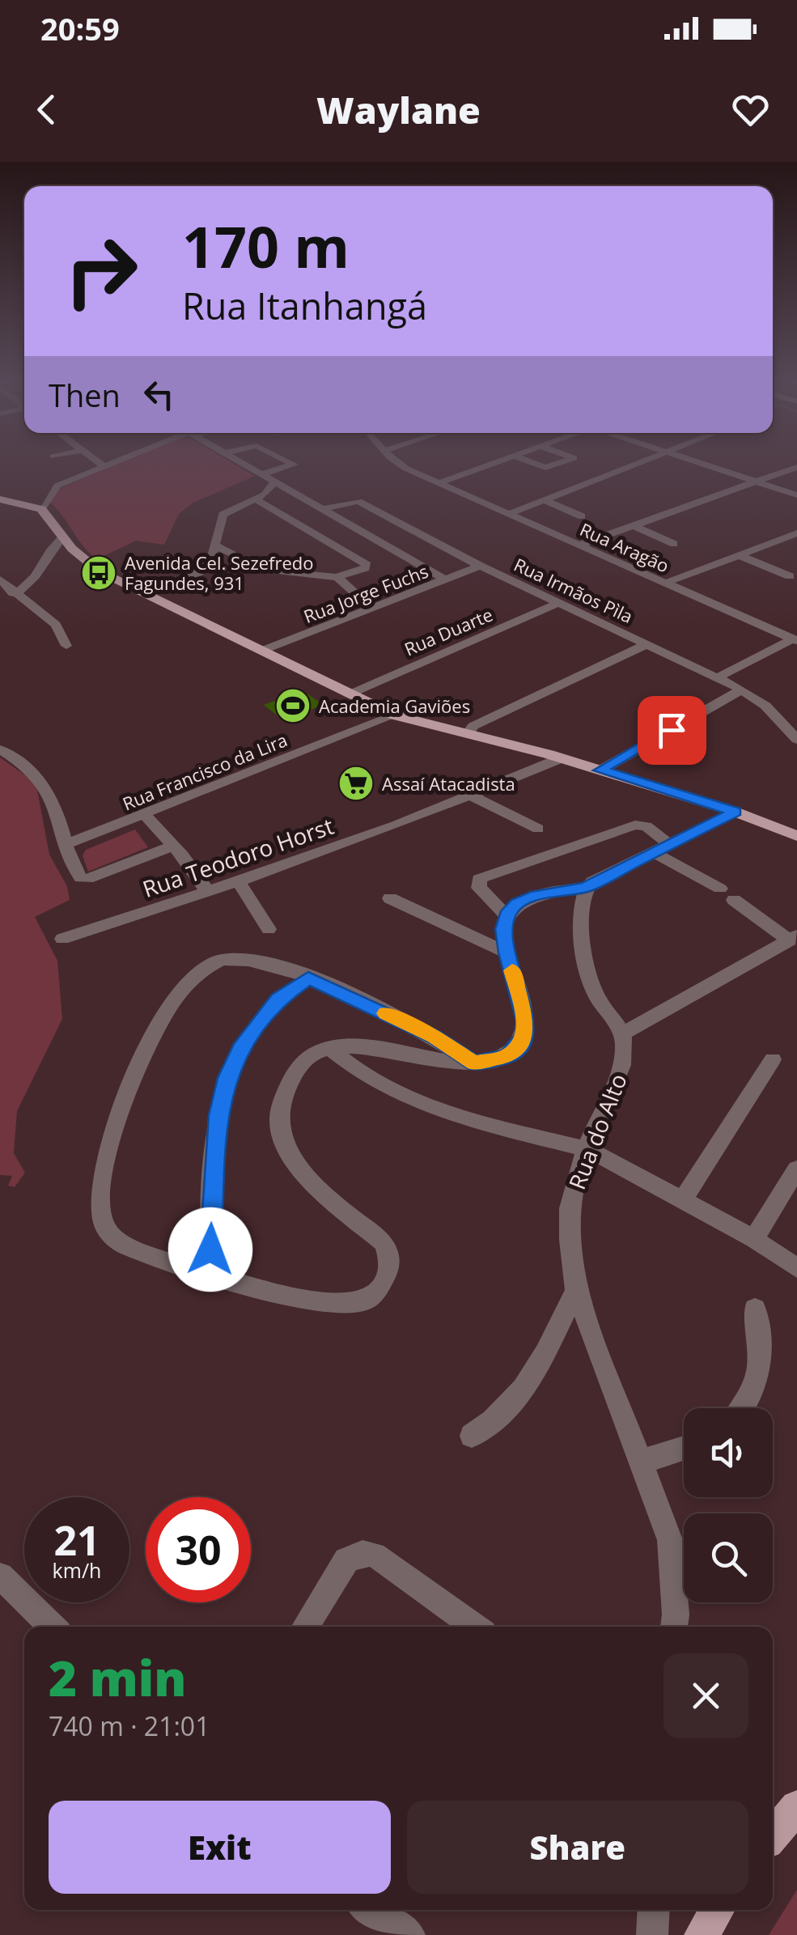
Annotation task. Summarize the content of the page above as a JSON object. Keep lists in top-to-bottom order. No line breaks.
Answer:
{"streets":{"street":["Rua Aragão","Rua Irmãos Pìla","Rua Jorge Fuchs","Rua Duarte","Rua Francisco da Lira","Rua Teodoro Horst","Rua do Alto"]},"crossings":[["Rua Irmãos Pìla","Rua Jorge Fuchs"],["Rua Irmãos Pìla","Rua Duarte"]],"places":{"bus stop":["Avenida Cel. Sezefredo Fagundes, 931"],"sports":["Academia Gaviões"],"supermarket":["Assaí Atacadista"]},"page":{"status":"20:59","header":"Waylane","turn":["170 m","Rua Itanhangá"],"then":"Then","speed":"21 km/h","limit":"30","heading":["2 min","740 m · 21:01"],"buttons":["Exit","Share"]}}
